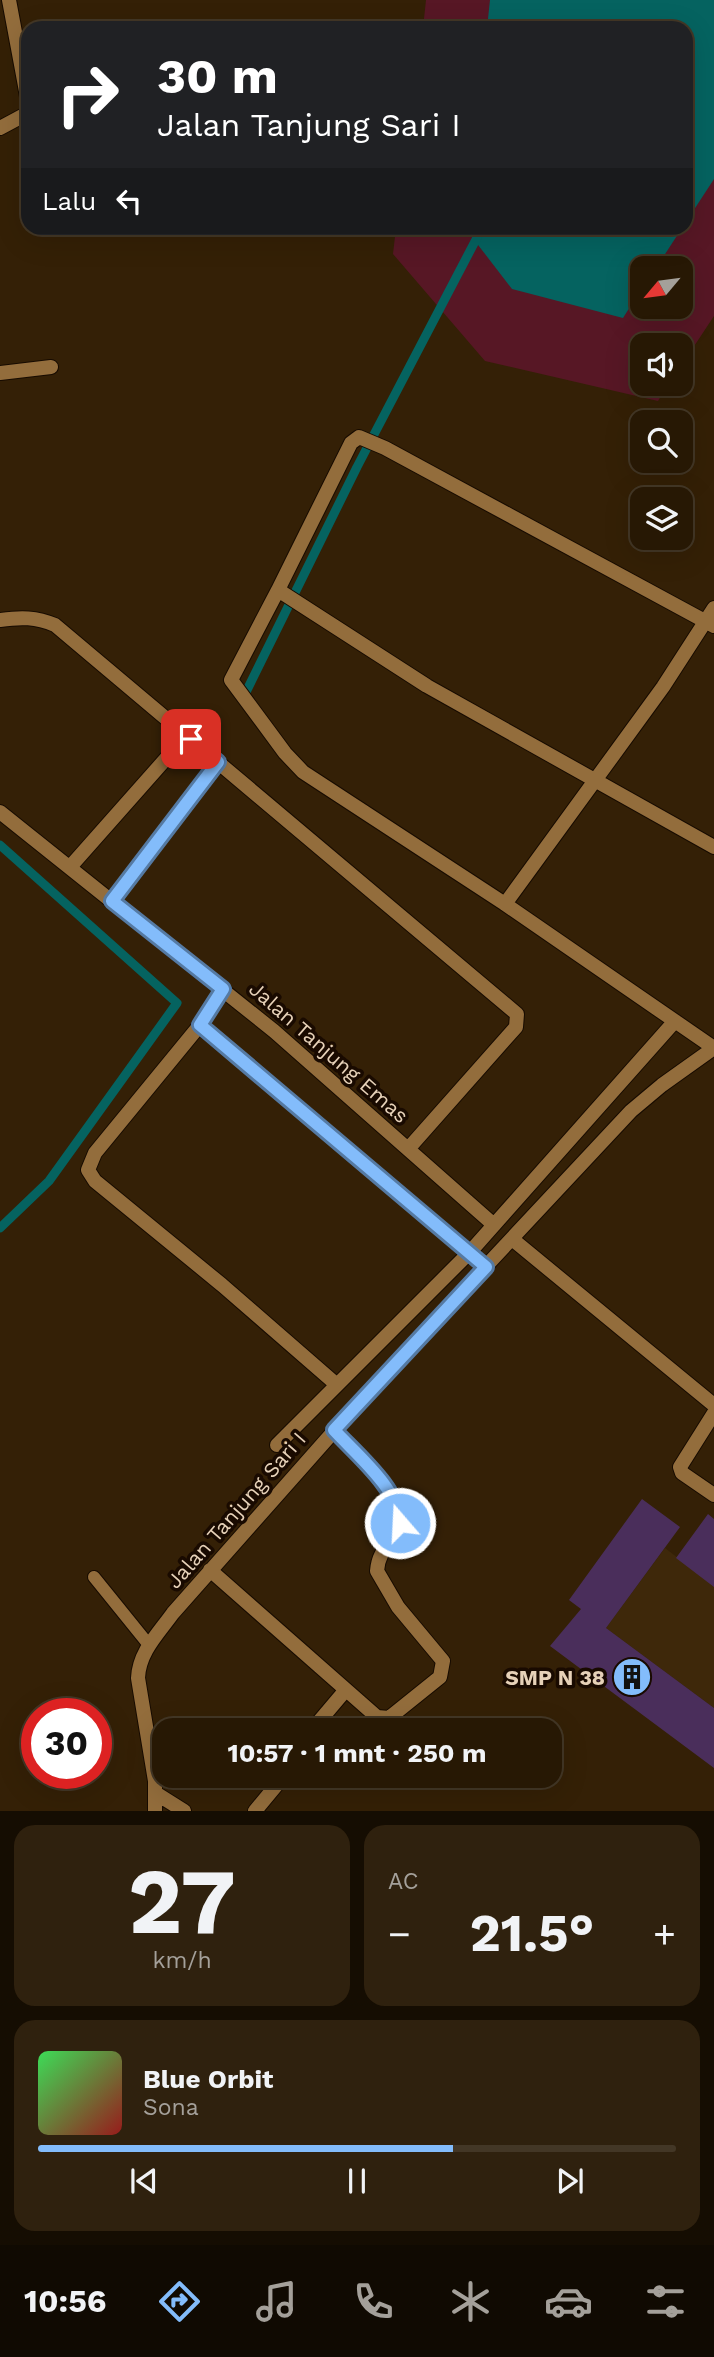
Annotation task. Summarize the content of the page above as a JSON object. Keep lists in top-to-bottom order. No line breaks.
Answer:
{"streets":{"street":["Jalan Tanjung Emas","Jalan Tanjung Sari I"]},"places":{"building":["SMP N 38"]},"north":"bottom left","page":{"turn":["30 m","Jalan Tanjung Sari I"],"then":"Lalu","limit":"30","trip":"10:57 · 1 mnt · 250 m","tile":[["27","km/h"],"AC"],"heat":["−","21.5°","+"],"song":["Blue Orbit","Sona"],"tabs":"10:56"}}
